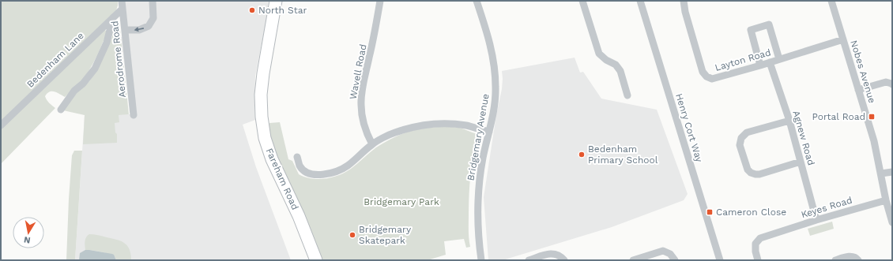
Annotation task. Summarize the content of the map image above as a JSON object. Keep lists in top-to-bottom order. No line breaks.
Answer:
{"streets":{"main road":["Fareham Road"],"street":["Aerodrome Road","Bedenham Lane","Layton Road","Wavell Road","Nobes Avenue","Henry Cort Way","Bridgemary Avenue","Agnew Road","Keyes Road"]},"crossings":[["Aerodrome Road","Bedenham Lane"],["Layton Road","Nobes Avenue"],["Layton Road","Agnew Road"],["Nobes Avenue","Keyes Road"],["Agnew Road","Keyes Road"]],"parks":["Bridgemary Park"],"places":{"other":["North Star","Bedenham Primary School","Bridgemary Skatepark"],"transit":["Portal Road","Cameron Close"]},"north":"bottom"}
